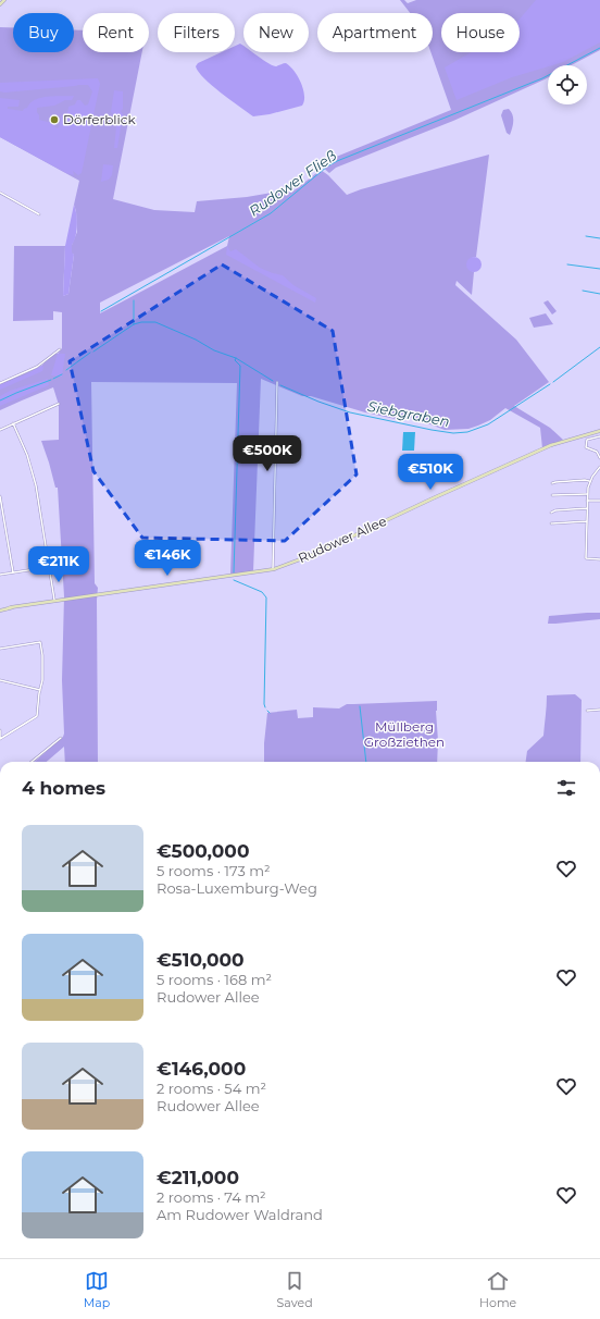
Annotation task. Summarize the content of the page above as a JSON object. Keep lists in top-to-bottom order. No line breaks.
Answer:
{"streets":{"street":["Rudower Allee"]},"water":["Rudower Fließ","Siebgraben"],"parks":["Müllberg Großziethen"],"places":["Dörferblick"],"page":{"chip":["Buy","Rent","Filters","New","Apartment","House"],"price":["€500K","€510K","€146K","€211K"],"heading":"4 homes","list":[{"name":"€500,000","note":"5 rooms · 173 m² · Rosa-Luxemburg-Weg"},{"name":"€510,000","note":"5 rooms · 168 m² · Rudower Allee"},{"name":"€146,000","note":"2 rooms · 54 m² · Rudower Allee"},{"name":"€211,000","note":"2 rooms · 74 m² · Am Rudower Waldrand"}],"tabs":["Map","Saved","Home"]}}
